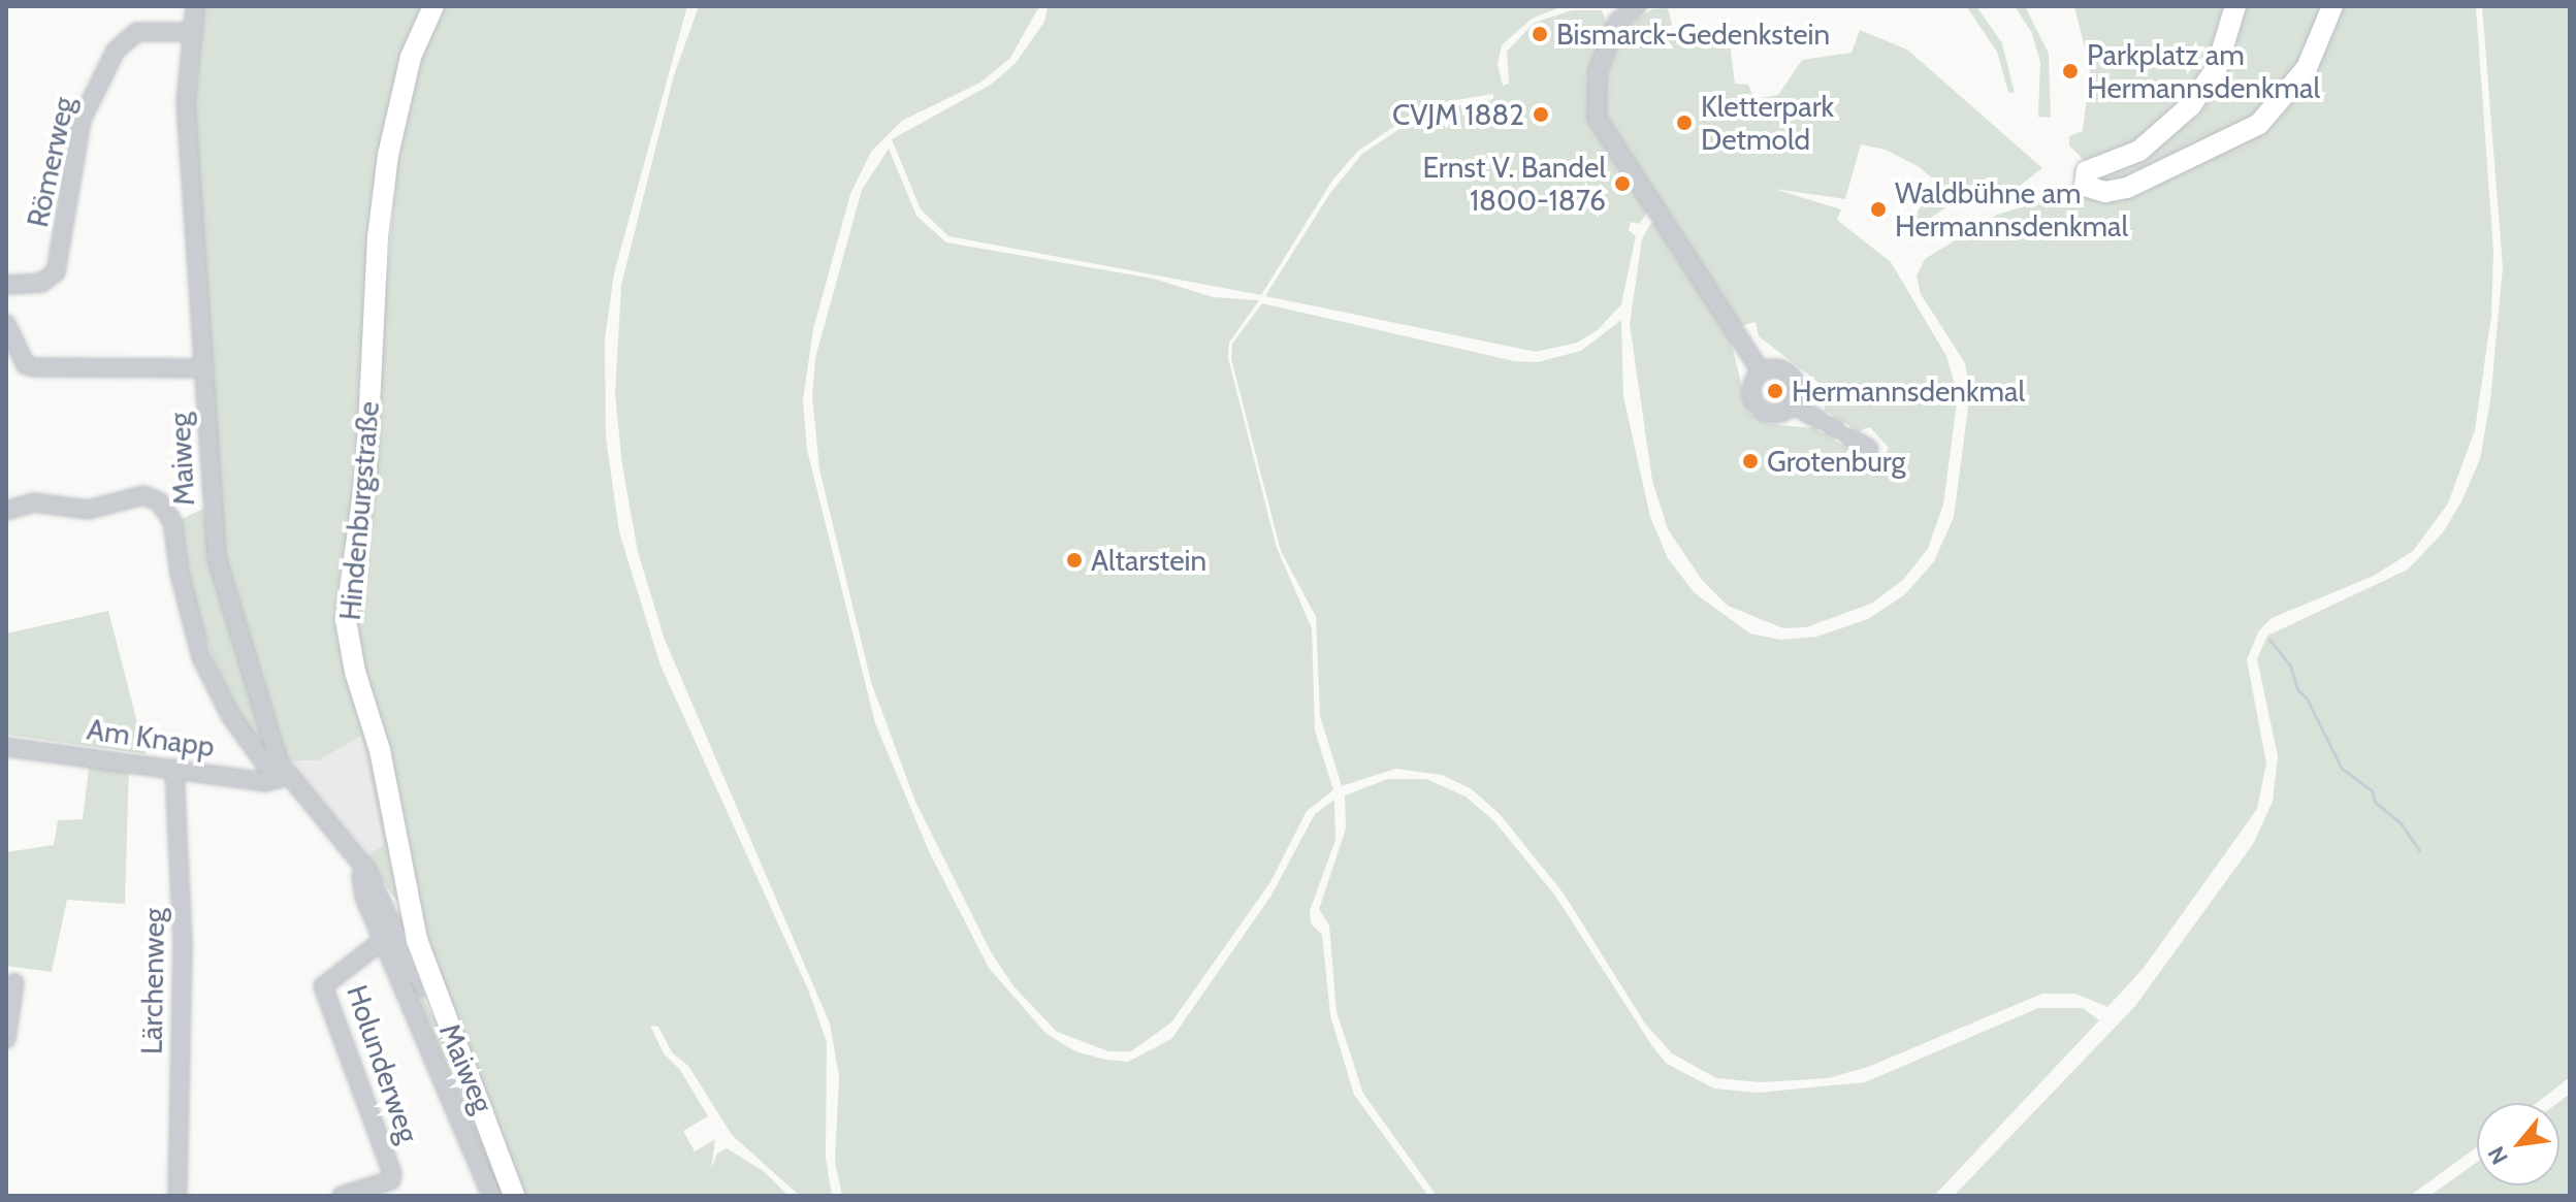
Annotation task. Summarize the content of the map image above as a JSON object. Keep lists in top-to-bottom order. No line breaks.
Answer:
{"streets":{"main road":["Hindenburgstraße"],"street":["Römerweg","Maiweg","Am Knapp","Lärchenweg","Holunderweg"]},"crossings":[["Römerweg","Maiweg"],["Maiweg","Hindenburgstraße"],["Maiweg","Am Knapp"],["Maiweg","Holunderweg"],["Am Knapp","Lärchenweg"]],"places":["Bismarck-Gedenkstein","Parkplatz am Hermannsdenkmal","CVJM 1882","Kletterpark Detmold","Ernst V. Bandel 1800-1876","Waldbühne am Hermannsdenkmal","Hermannsdenkmal","Grotenburg","Altarstein"],"north":"bottom left"}
